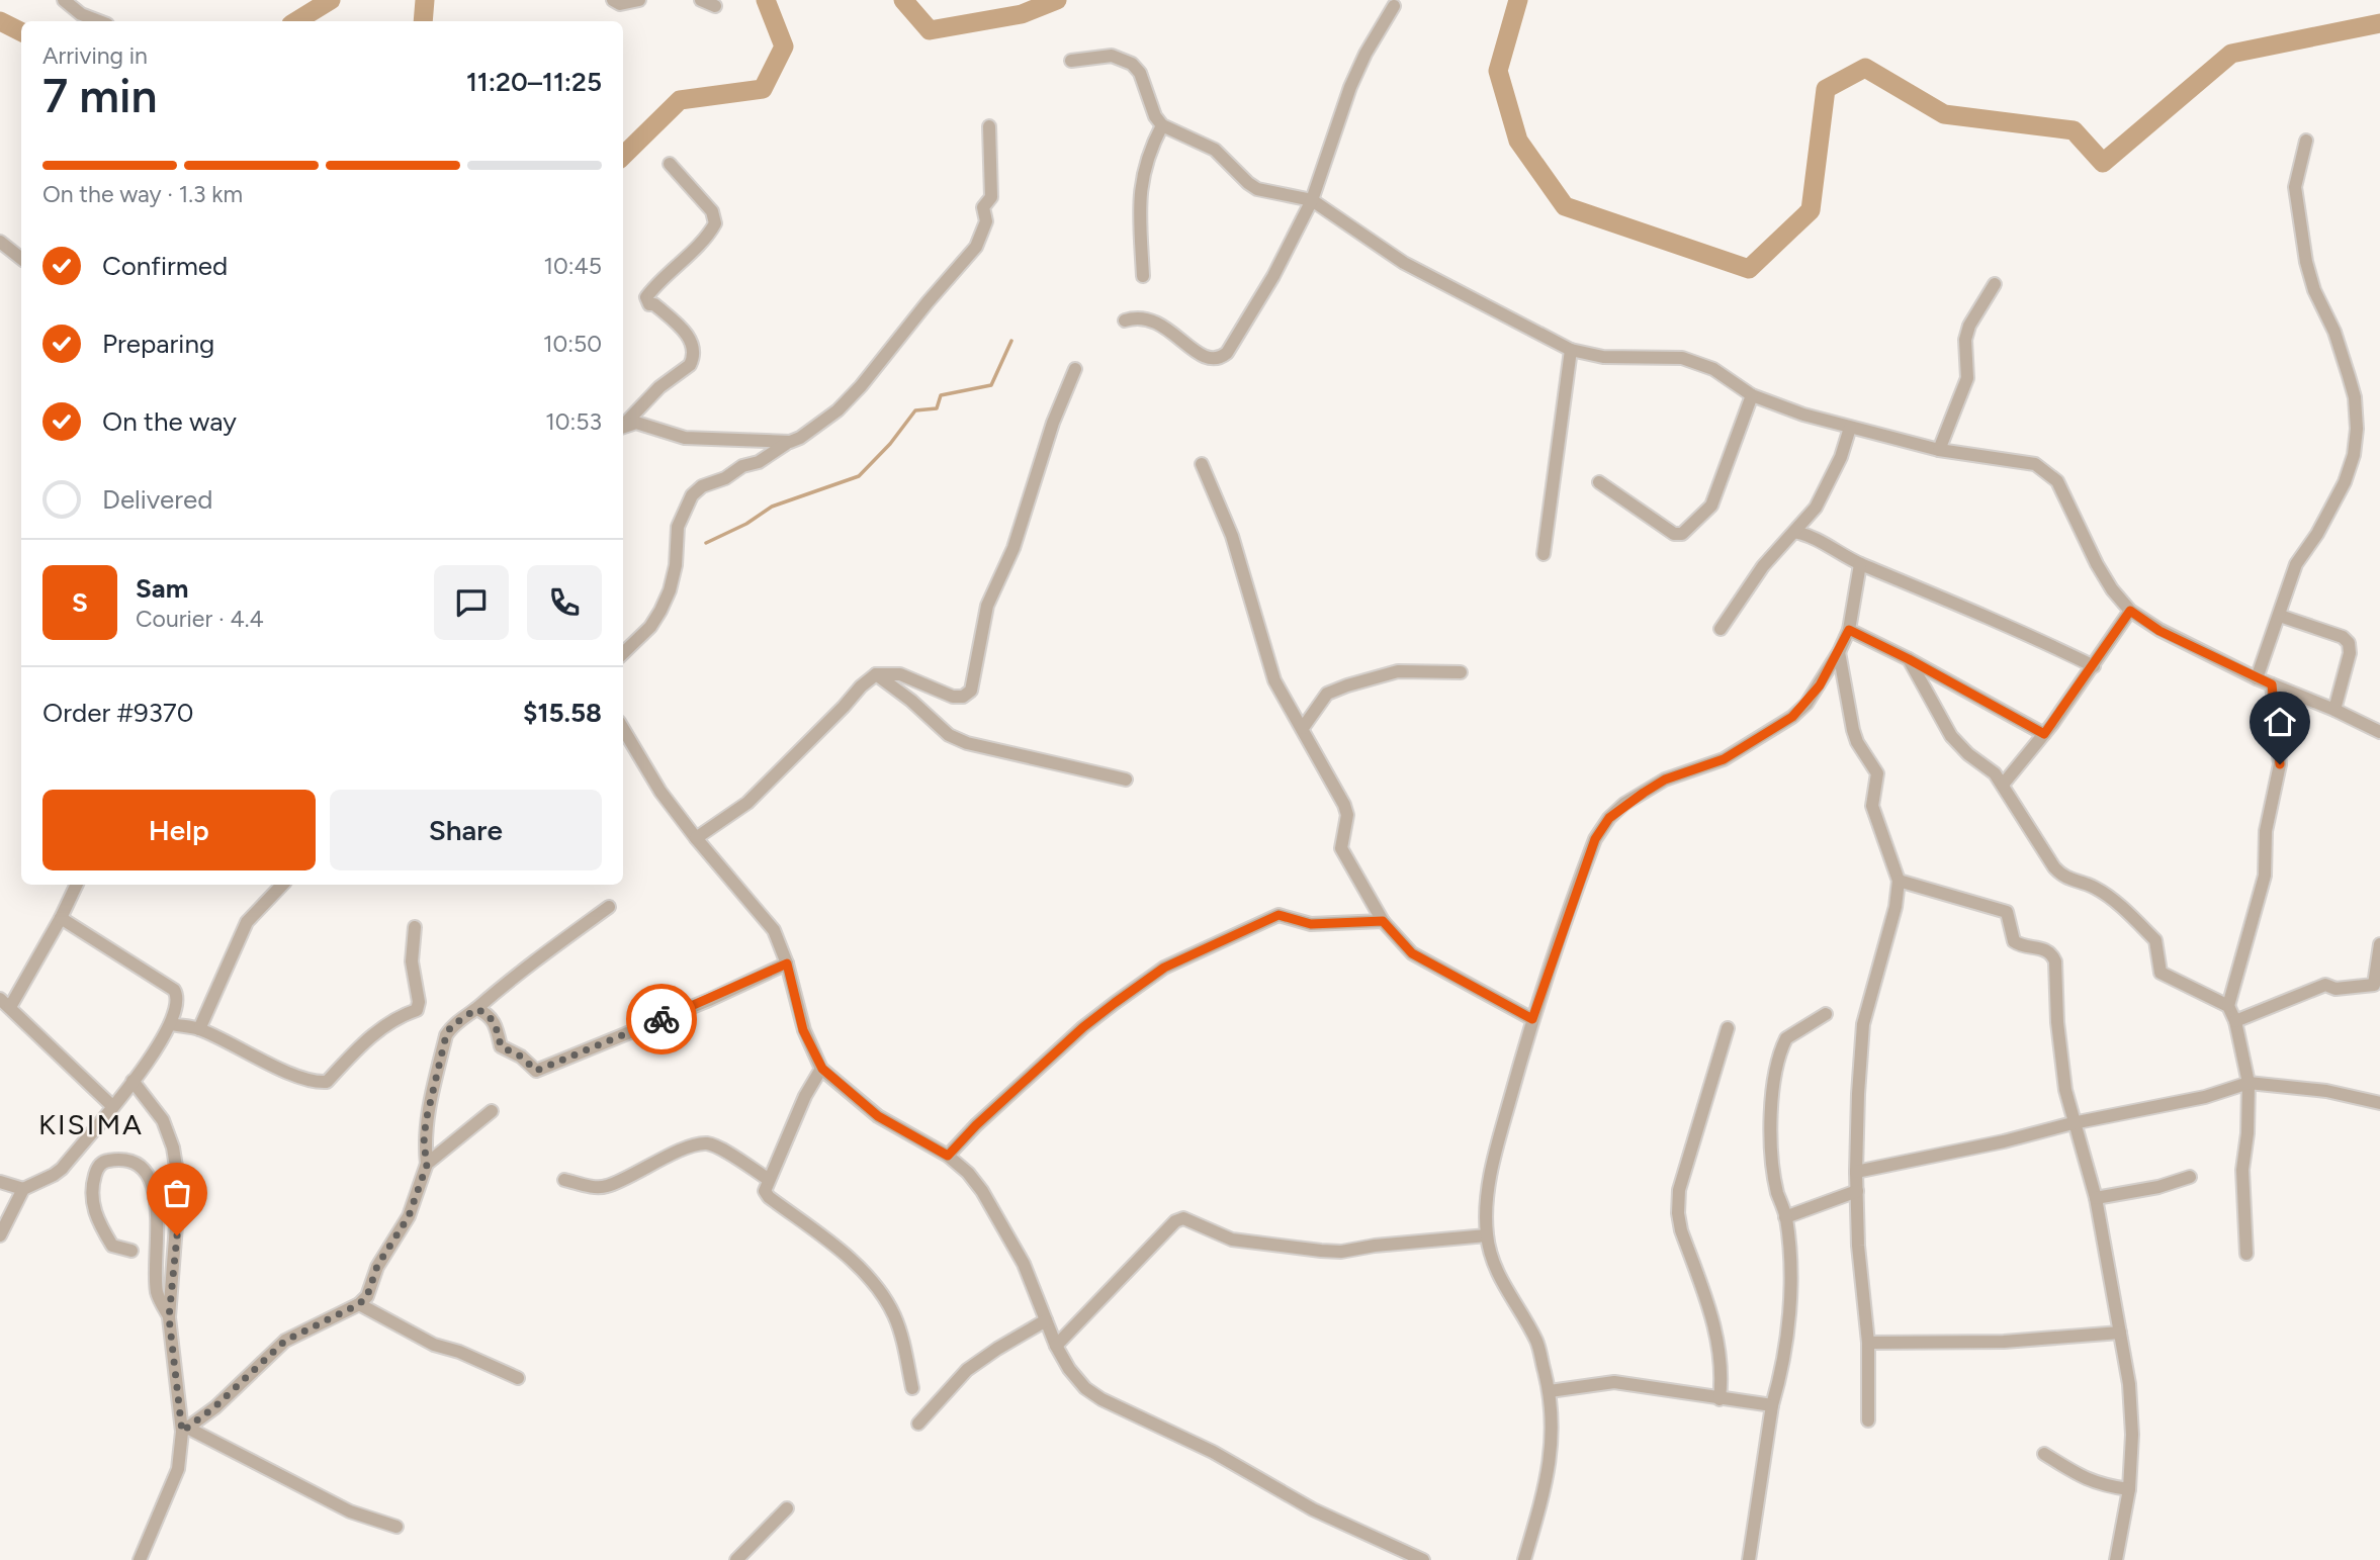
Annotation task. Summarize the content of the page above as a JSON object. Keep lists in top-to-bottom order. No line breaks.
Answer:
{"districts":["KISIMA"],"page":{"heading":["7 min","Arriving in","11:20–11:25"],"panel":["Sam","Courier · 4.4","Order #9370","$15.58"],"bar":"On the way · 1.3 km","list":[["Confirmed","10:45"],["Preparing","10:50"],["On the way","10:53"],"Delivered"],"round":"S","buttons":["Help","Share"]}}
